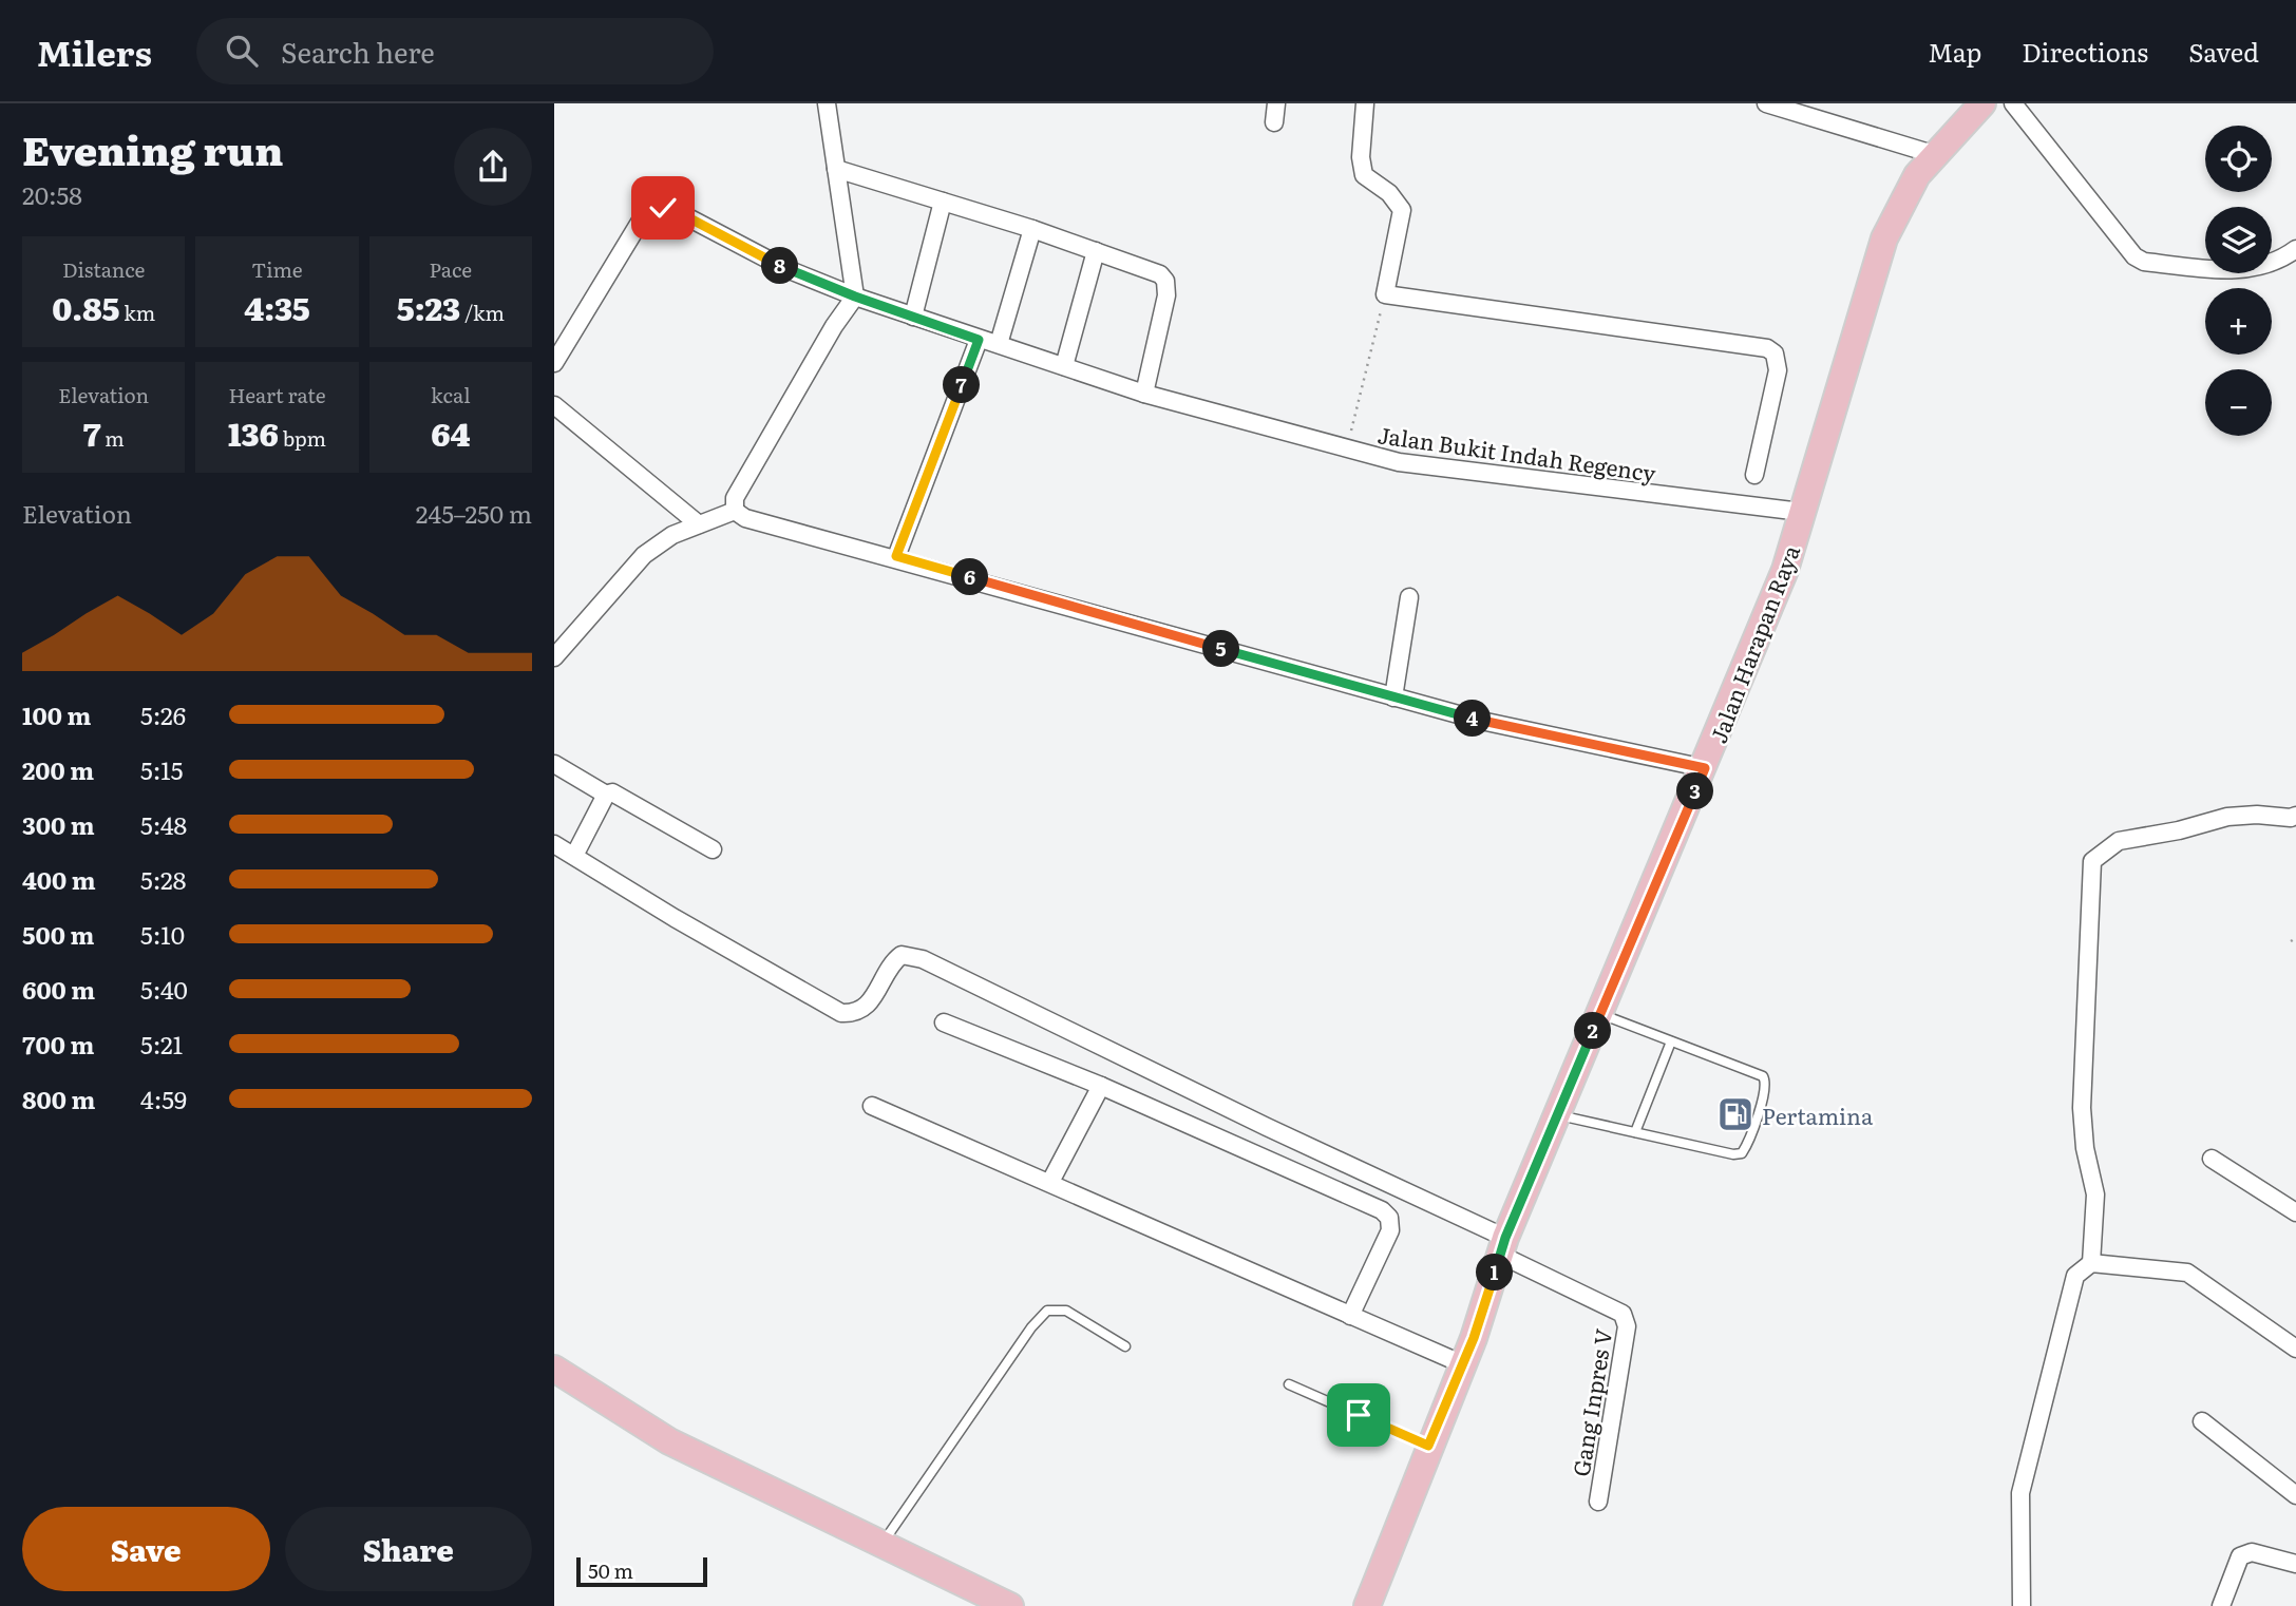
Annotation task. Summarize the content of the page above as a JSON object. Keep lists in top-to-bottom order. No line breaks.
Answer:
{"streets":{"main road":["Jalan Harapan Raya"],"street":["Jalan Bukit Indah Regency","Gang Inpres V"]},"crossings":[["Jalan Bukit Indah Regency","Jalan Harapan Raya"],["Jalan Harapan Raya","Gang Inpres V"]],"places":{"fuel station":["Pertamina"]},"scale_bar":"50 m","page":{"header":"Milers","search":"Search here","nav":["Map","Directions","Saved"],"heading":["Evening run","20:58"],"map_buttons":["+","−"],"stats":[["Distance","0.85 km"],["Time","4:35"],["Pace","5:23 /km"],["Elevation","7 m"],["Heart rate","136 bpm"],["kcal","64"]],"pins":["8","7","6","5","4","3","2","1"],"chart":["Elevation","245–250 m"],"list":[{"name":"100 m","note":"5:26"},{"name":"200 m","note":"5:15"},{"name":"300 m","note":"5:48"},{"name":"400 m","note":"5:28"},{"name":"500 m","note":"5:10"},{"name":"600 m","note":"5:40"},{"name":"700 m","note":"5:21"},{"name":"800 m","note":"4:59"}],"buttons":["Save","Share"],"scale":"50 m"}}
